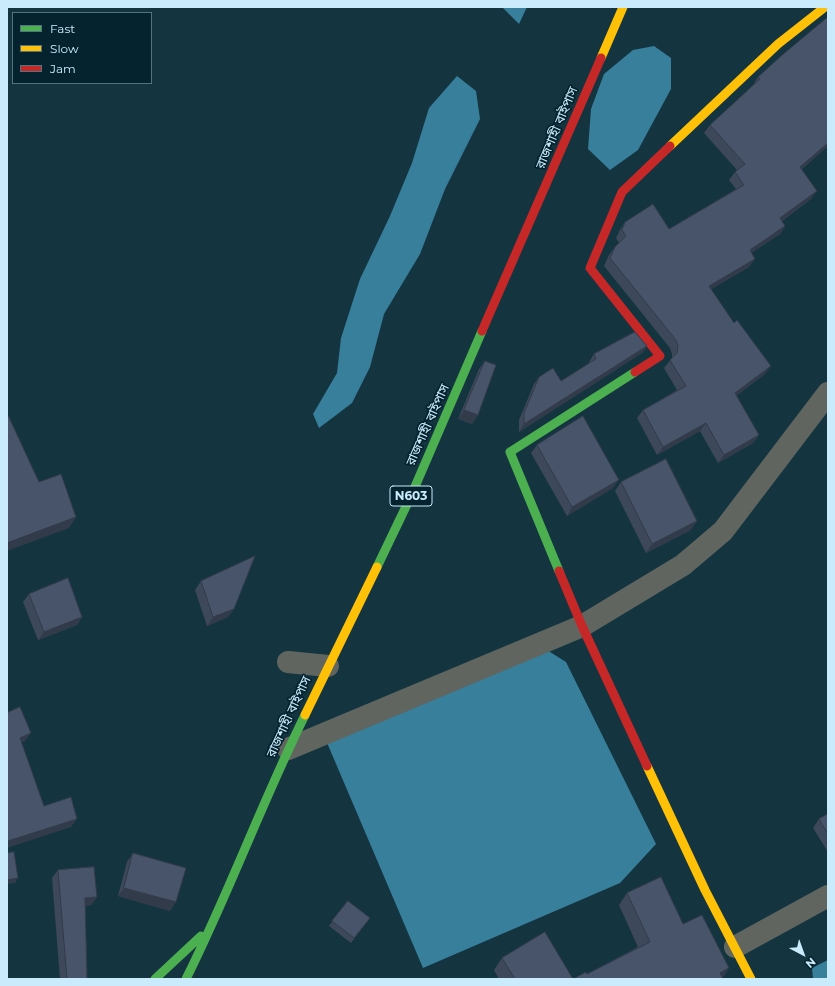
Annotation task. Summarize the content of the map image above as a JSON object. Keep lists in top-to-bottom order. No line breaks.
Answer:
{"streets":{"main road":["রাজশাহী বাইপাস","N603"]},"legend":["Fast","Slow","Jam"],"north":"bottom right"}
